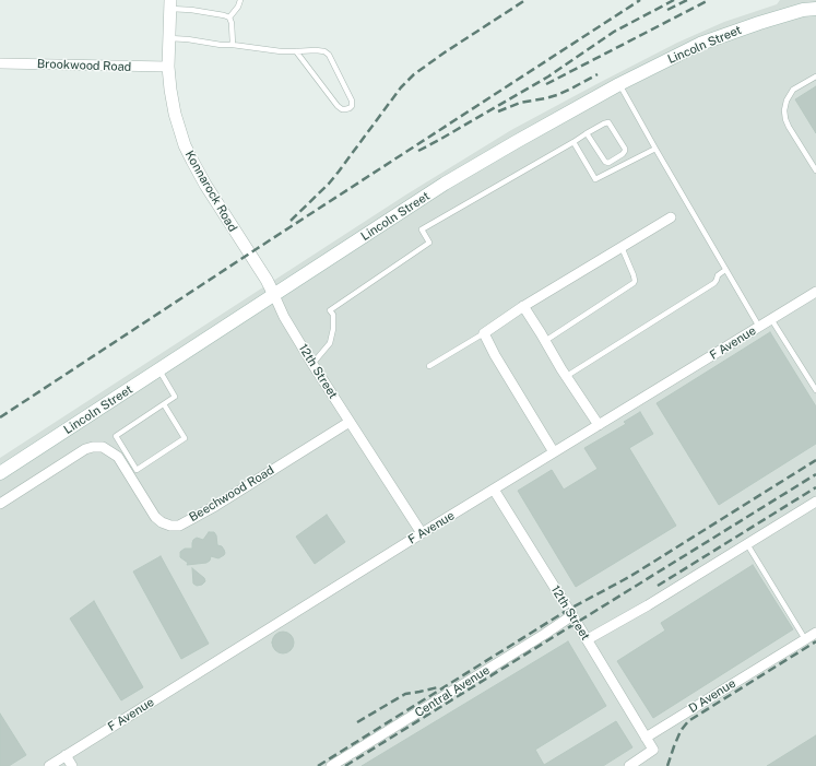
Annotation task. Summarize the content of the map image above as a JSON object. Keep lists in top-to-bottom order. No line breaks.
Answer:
{"streets":{"main road":["Lincoln Street"],"street":["Brookwood Road","Konnarock Road","F Avenue","12th Street","Beechwood Road","Central Avenue","D Avenue"]},"crossings":[["Lincoln Street","Konnarock Road"],["Lincoln Street","12th Street"],["Brookwood Road","Konnarock Road"],["Konnarock Road","12th Street"],["F Avenue","12th Street"],["12th Street","Beechwood Road"],["12th Street","Central Avenue"],["12th Street","D Avenue"]]}
